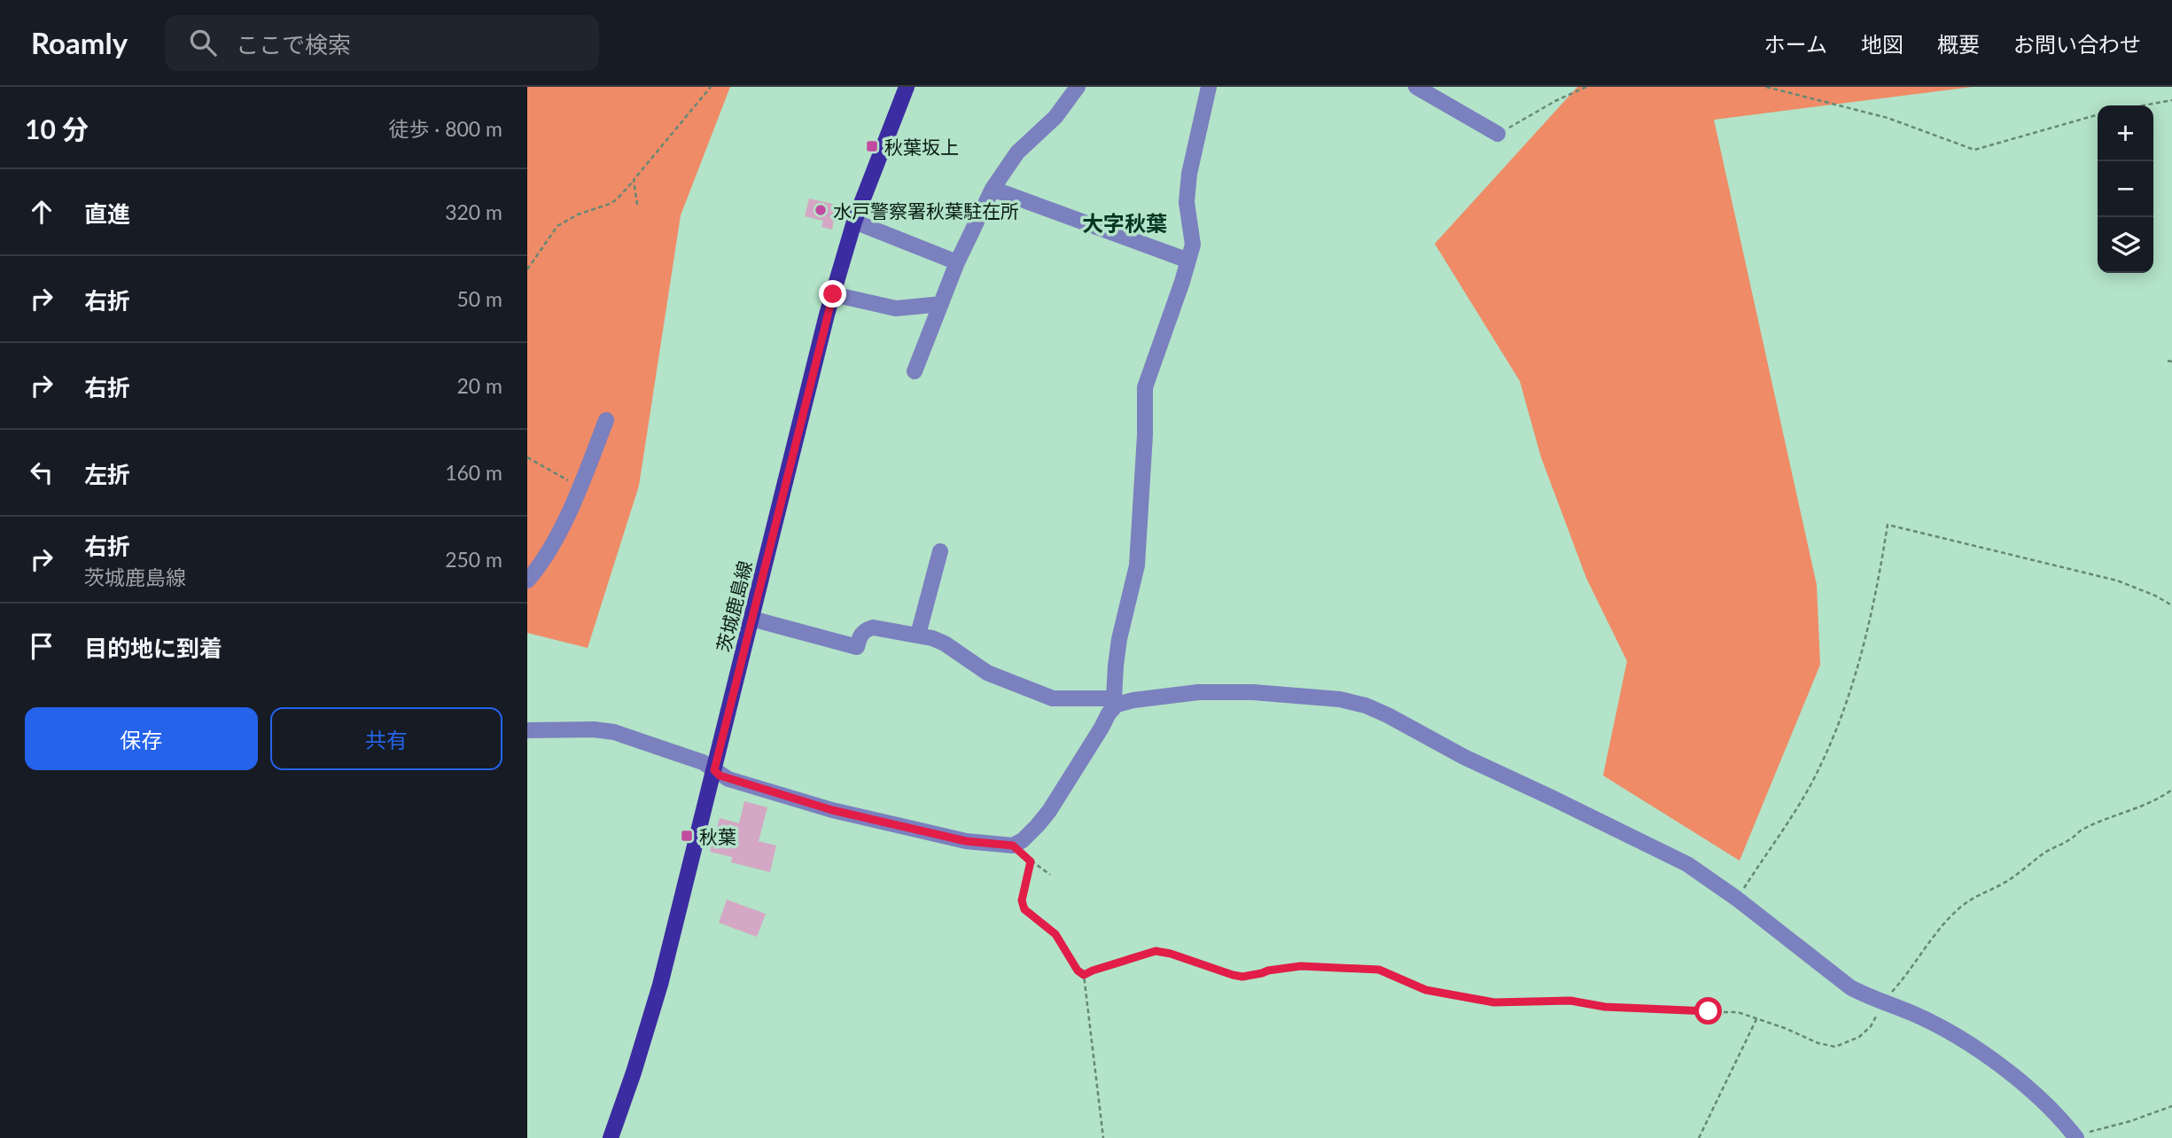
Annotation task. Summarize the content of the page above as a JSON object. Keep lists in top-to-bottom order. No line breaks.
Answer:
{"streets":{"main road":["茨城鹿島線"]},"districts":["大字秋葉"],"places":{"transit":["秋葉坂上","秋葉"],"other":["水戸警察署秋葉駐在所"]},"page":{"header":"Roamly","search":"ここで検索","nav":["ホーム","地図","概要","お問い合わせ"],"heading":["10 分","徒歩 · 800 m"],"map_buttons":["+","−"],"list":[["直進","320 m"],["右折","50 m"],["右折","20 m"],["左折","160 m"],["右折","茨城鹿島線","250 m"],"目的地に到着"],"buttons":["保存","共有"]}}
